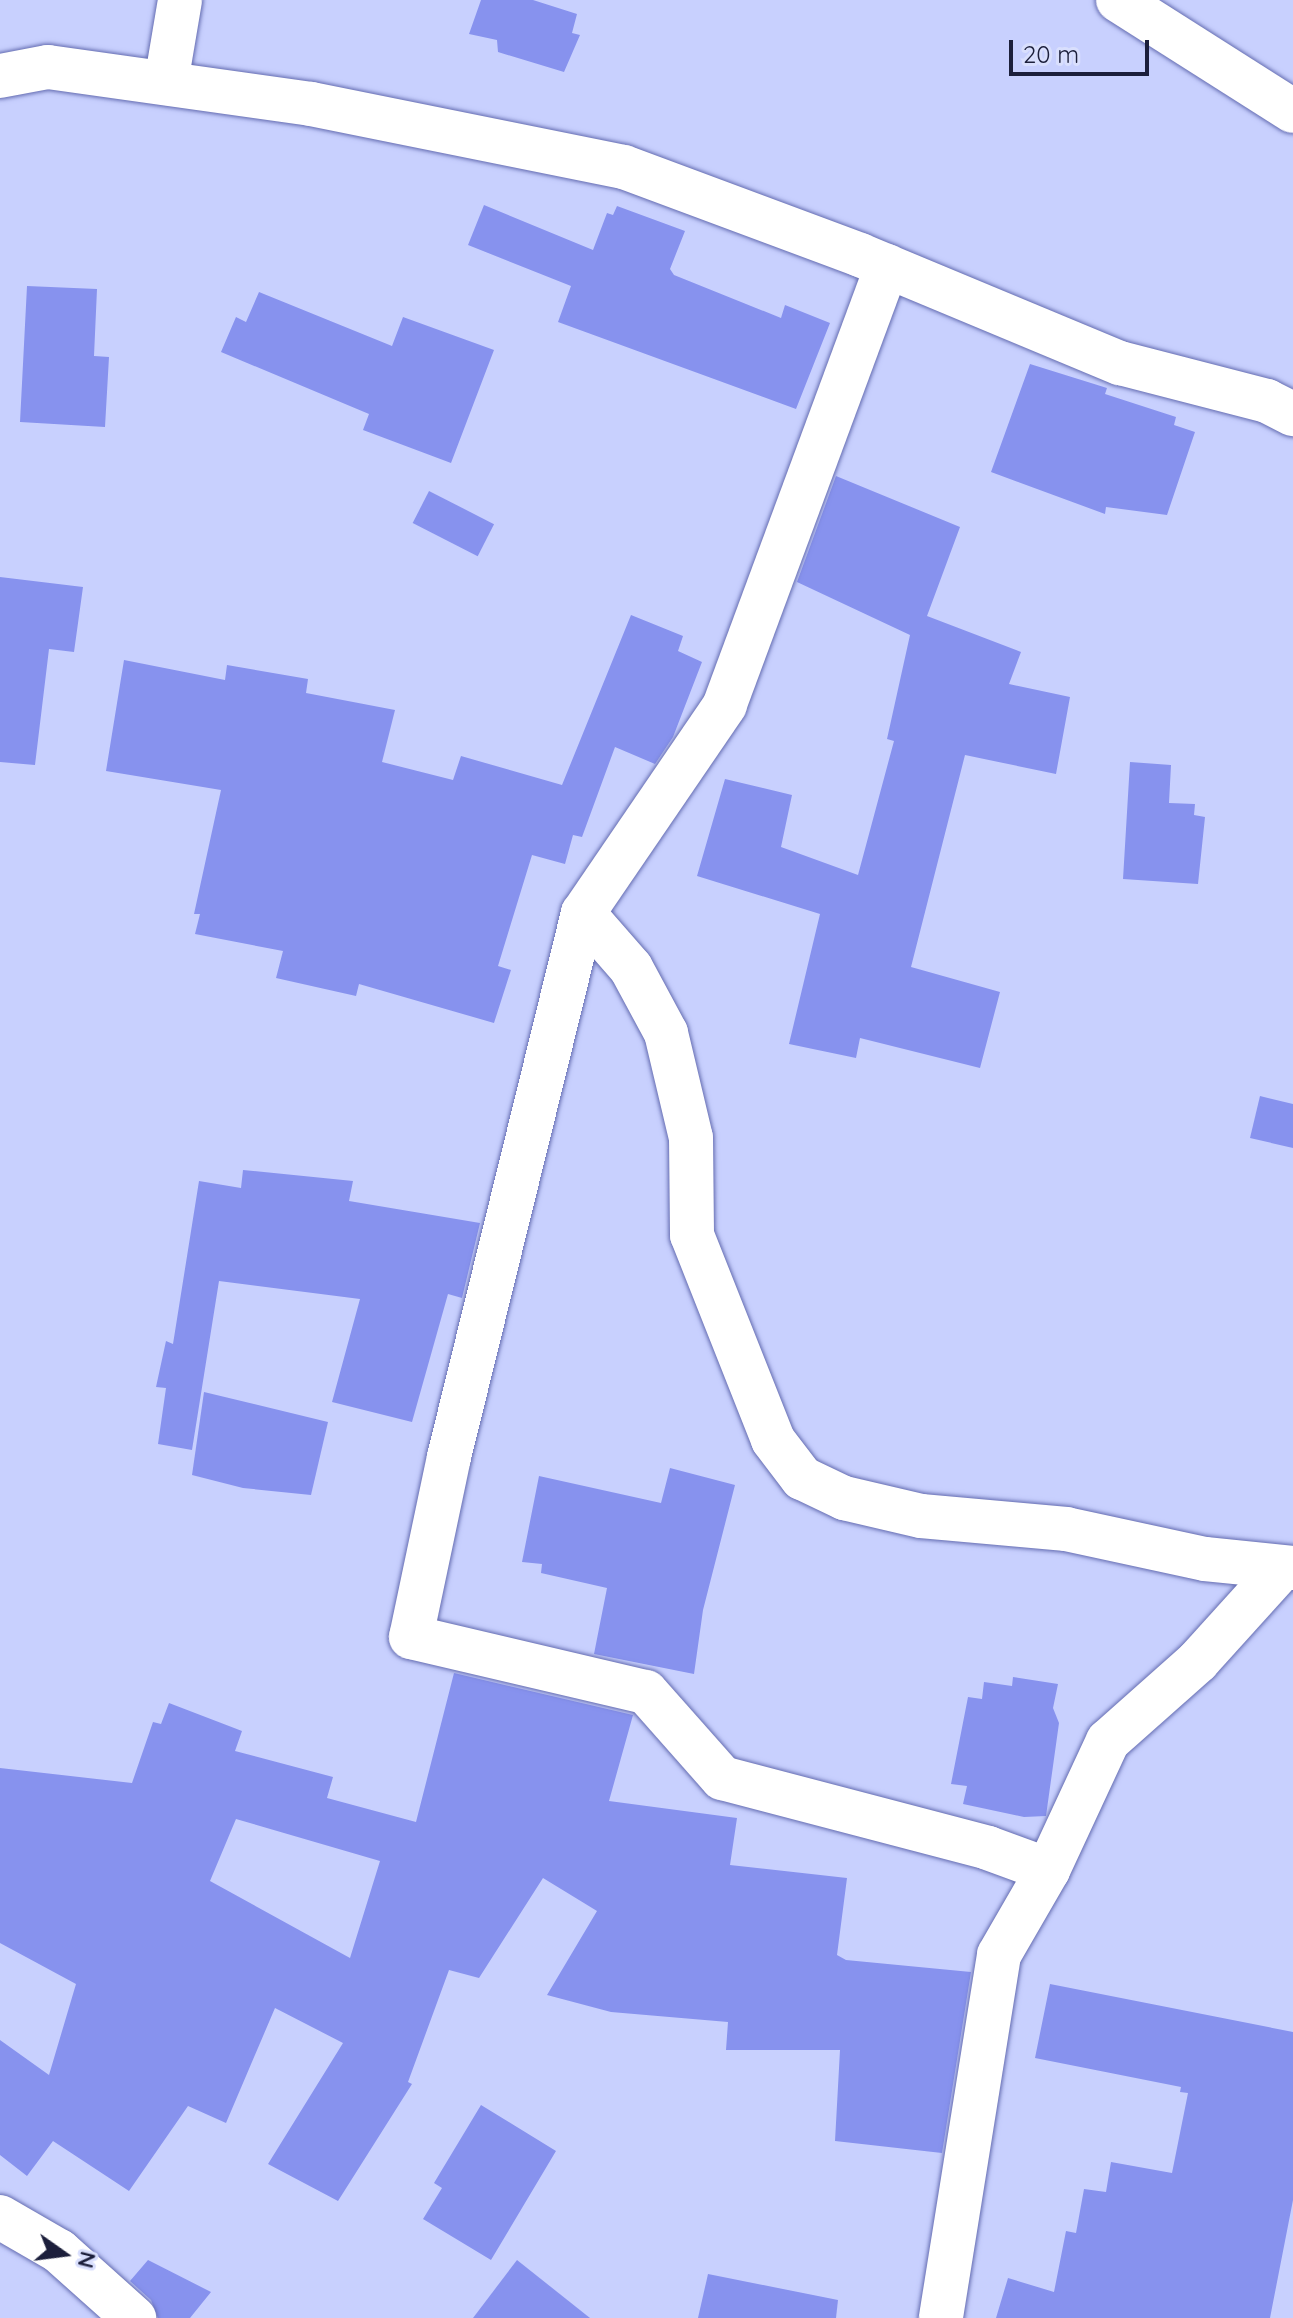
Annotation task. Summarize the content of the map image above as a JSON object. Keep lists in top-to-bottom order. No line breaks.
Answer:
{"scale_bar":"20 m","north":"right"}
